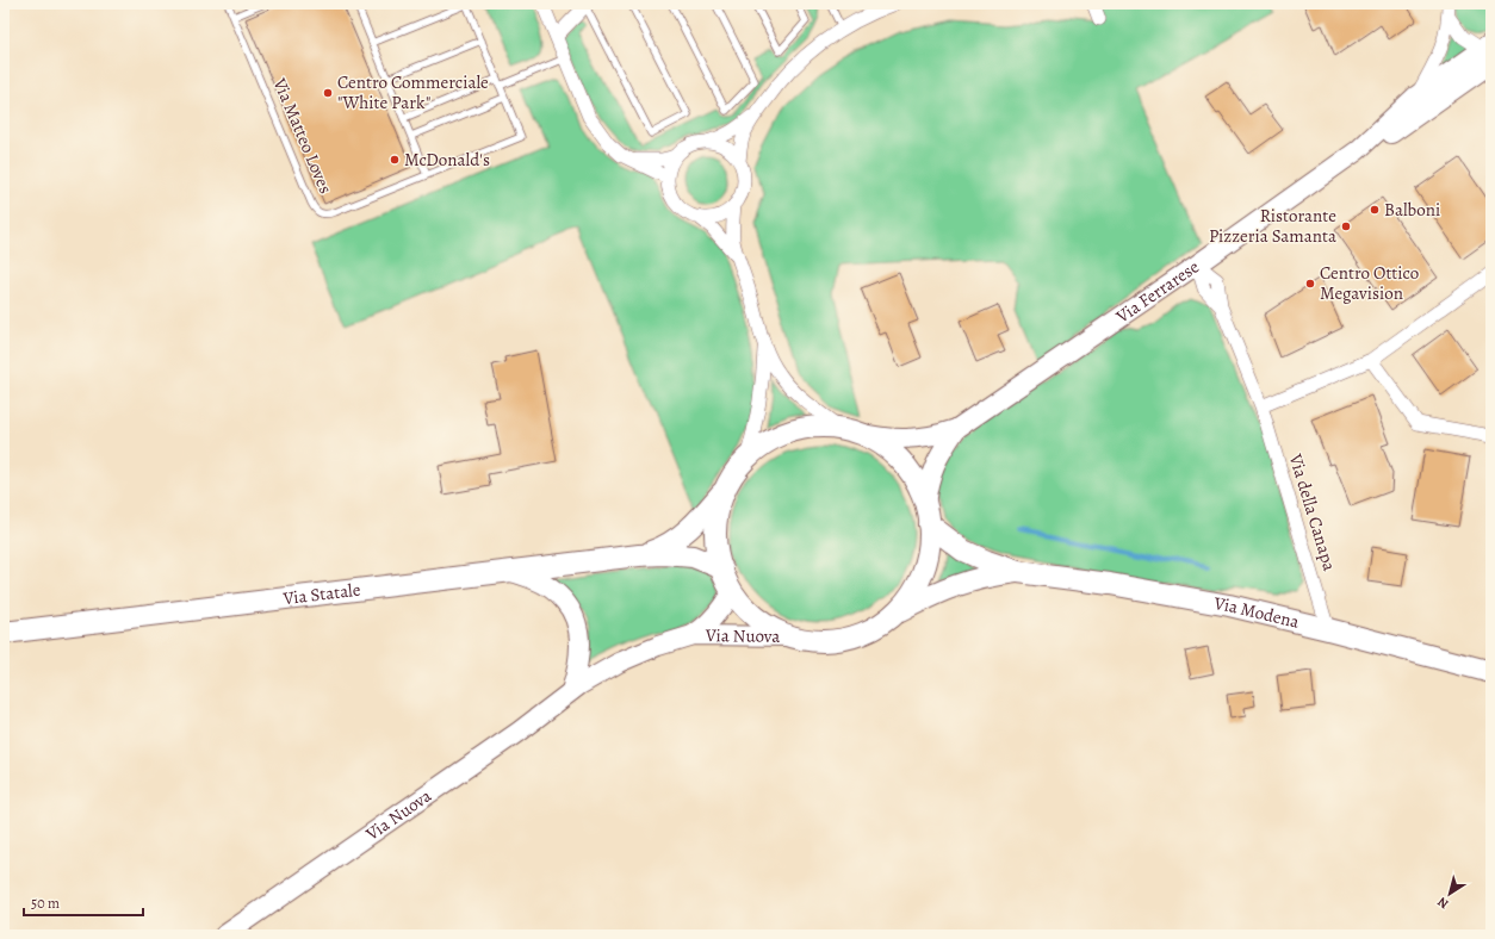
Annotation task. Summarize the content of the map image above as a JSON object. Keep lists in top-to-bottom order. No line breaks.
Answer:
{"streets":{"main road":["Via Ferrarese","Via Statale","Via Modena","Via Nuova"],"street":["Via della Canapa"],"lane":["Via Matteo Loves"]},"crossings":[["Via Ferrarese","Via della Canapa"],["Via Ferrarese","Via Modena"],["Via della Canapa","Via Modena"],["Via Statale","Via Modena"],["Via Modena","Via Nuova"]],"places":["Centro Commerciale \"White Park\"","McDonald's","Balboni","Ristorante Pizzeria Samanta","Centro Ottico Megavision"],"scale_bar":"50 m","north":"bottom left"}
